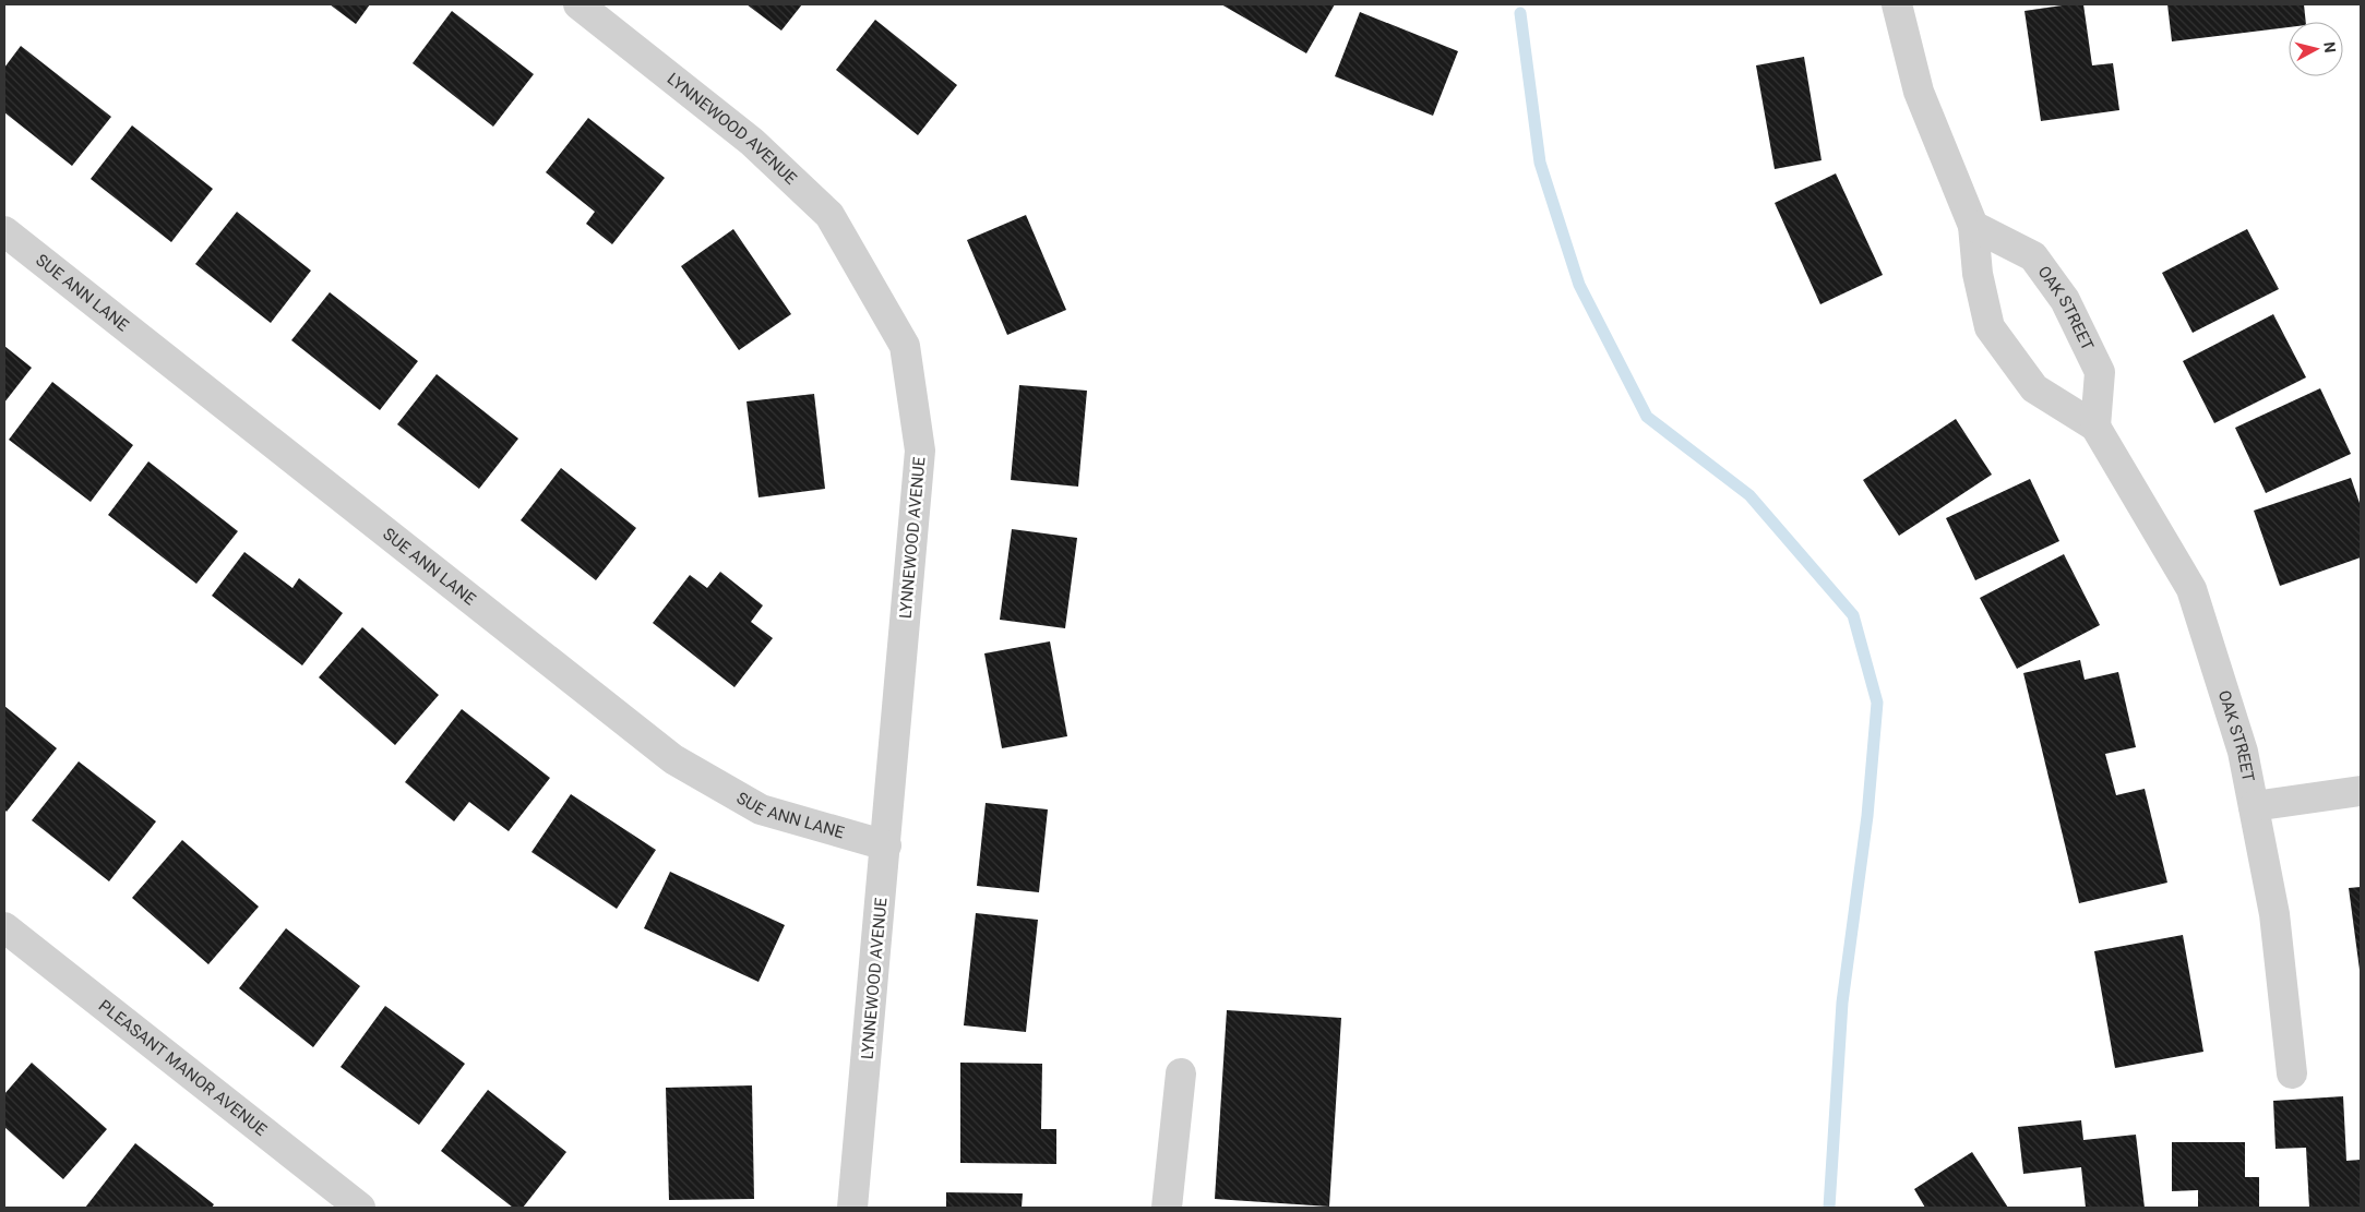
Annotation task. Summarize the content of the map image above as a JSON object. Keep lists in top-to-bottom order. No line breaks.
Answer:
{"streets":{"street":["LYNNEWOOD AVENUE","SUE ANN LANE","OAK STREET","PLEASANT MANOR AVENUE"]},"crossings":[["LYNNEWOOD AVENUE","SUE ANN LANE"]],"north":"right"}
